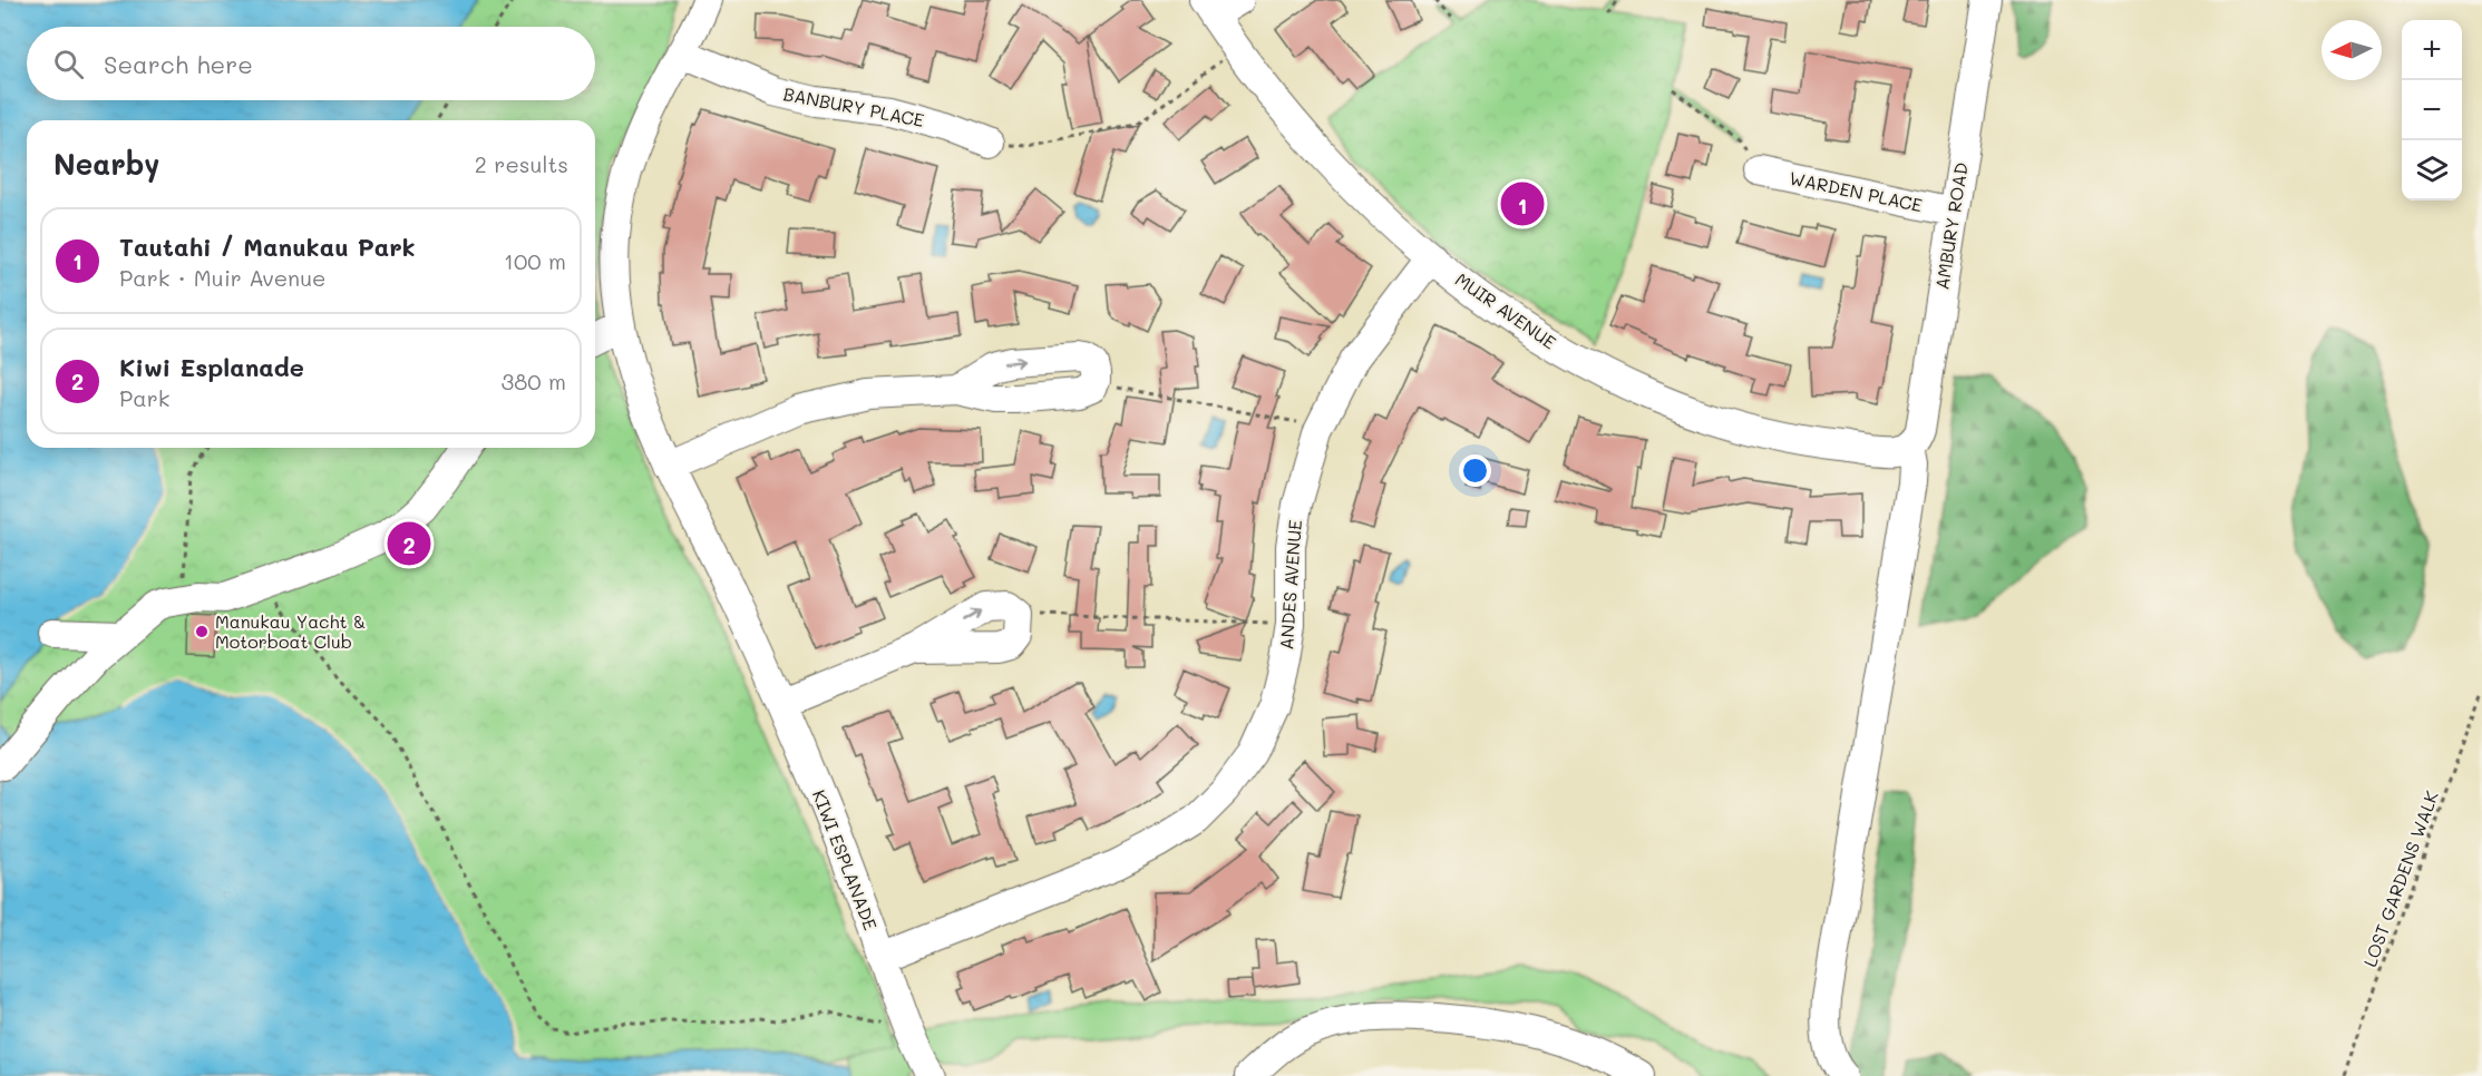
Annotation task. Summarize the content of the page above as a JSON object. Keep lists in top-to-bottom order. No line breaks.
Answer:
{"streets":{"street":["BANBURY PLACE","WARDEN PLACE","AMBURY ROAD","MUIR AVENUE","ANDES AVENUE","KIWI ESPLANADE"],"path":["LOST GARDENS WALK"]},"crossings":[["BANBURY PLACE","KIWI ESPLANADE"],["WARDEN PLACE","AMBURY ROAD"],["AMBURY ROAD","MUIR AVENUE"],["MUIR AVENUE","ANDES AVENUE"],["ANDES AVENUE","KIWI ESPLANADE"]],"places":["Manukau Yacht & Motorboat Club"],"north":"left","page":{"map_buttons":["+","−"],"search":"Search here","heading":["Nearby","2 results"],"pins":["1","2"],"list":[{"mark":"1","name":"Tautahi / Manukau Park","note":"Park · Muir Avenue","value":"100 m"},{"mark":"2","name":"Kiwi Esplanade","note":"Park","value":"380 m"}]}}
